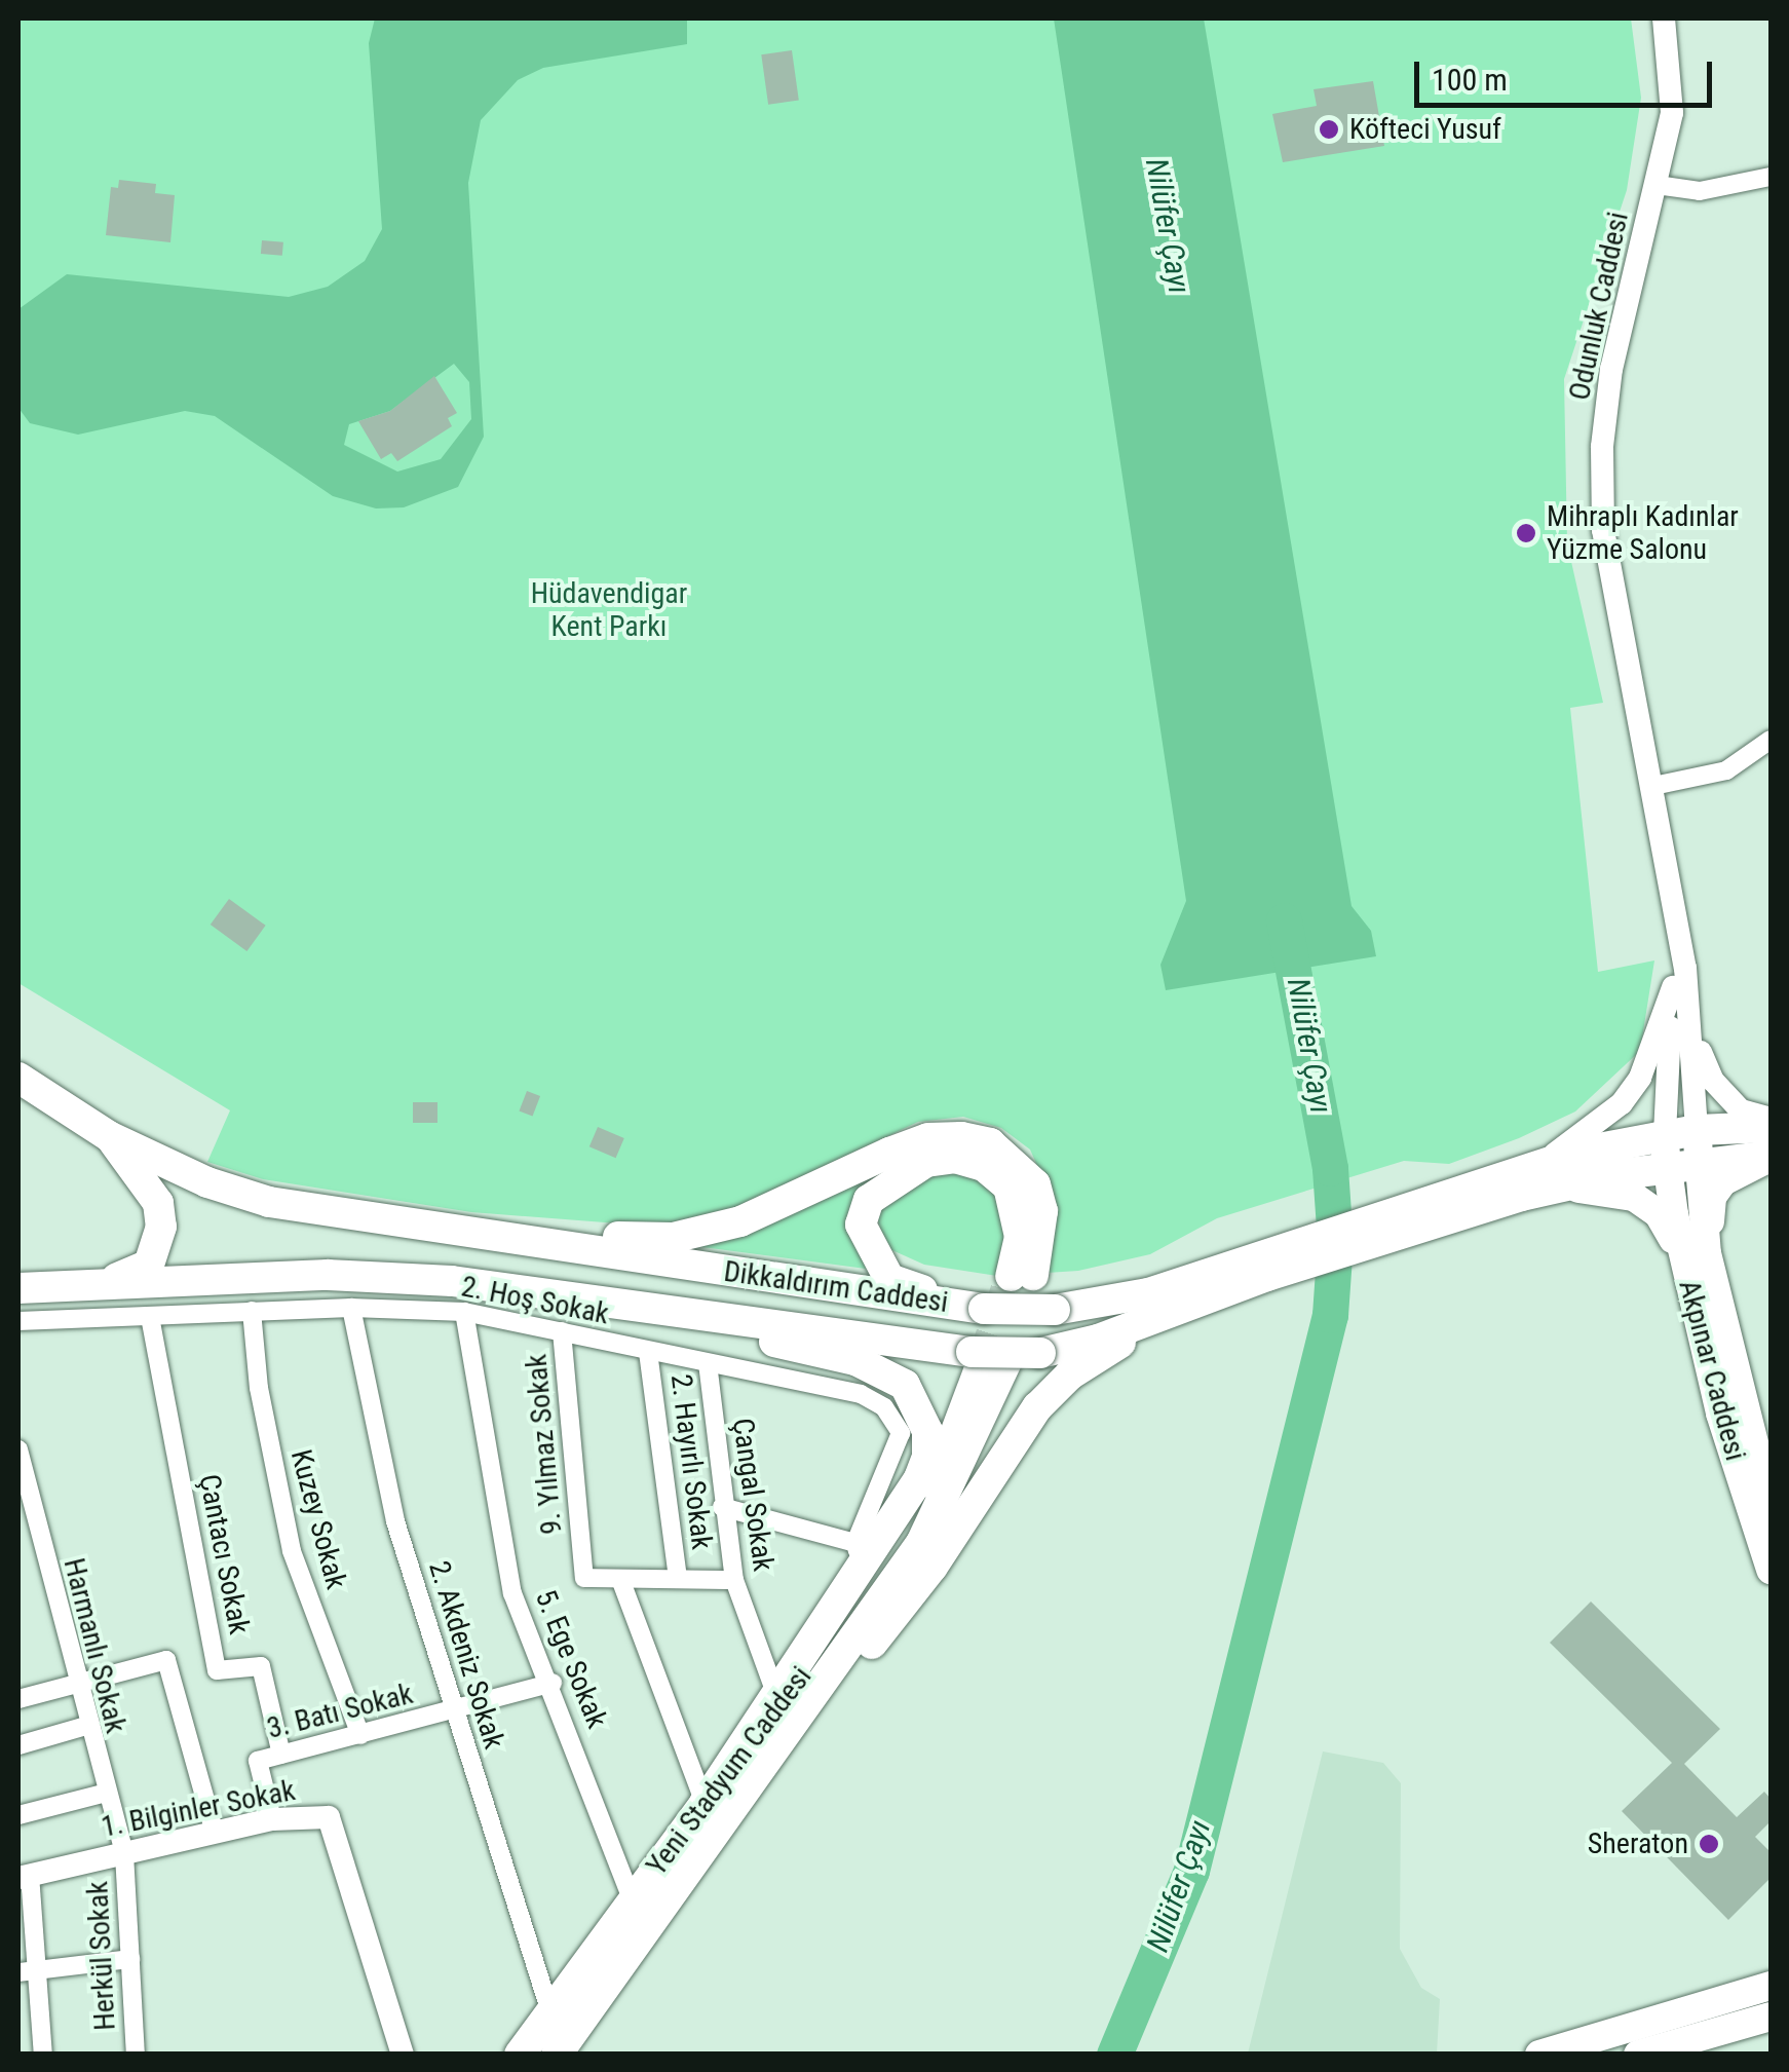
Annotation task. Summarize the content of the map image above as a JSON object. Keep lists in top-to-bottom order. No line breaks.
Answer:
{"streets":{"main road":["Dikkaldırım Caddesi","Akpınar Caddesi","Yeni Stadyum Caddesi"],"street":["Odunluk Caddesi","2. Hoş Sokak","9. Yılmaz Sokak","2. Hayırlı Sokak","Çangal Sokak","Kuzey Sokak","Çantacı Sokak","Harmanlı Sokak","2. Akdeniz Sokak","5. Ege Sokak","3. Batı Sokak","1. Bilginler Sokak","Herkül Sokak"]},"crossings":[["Dikkaldırım Caddesi","Akpınar Caddesi"],["2. Hoş Sokak","9. Yılmaz Sokak"],["2. Hoş Sokak","2. Hayırlı Sokak"],["2. Hoş Sokak","Çangal Sokak"],["2. Hoş Sokak","Kuzey Sokak"],["2. Hoş Sokak","Çantacı Sokak"],["2. Hoş Sokak","2. Akdeniz Sokak"],["2. Hoş Sokak","5. Ege Sokak"],["9. Yılmaz Sokak","2. Hayırlı Sokak"],["9. Yılmaz Sokak","Çangal Sokak"],["Kuzey Sokak","3. Batı Sokak"],["Çantacı Sokak","3. Batı Sokak"],["Harmanlı Sokak","1. Bilginler Sokak"],["Harmanlı Sokak","Herkül Sokak"],["2. Akdeniz Sokak","3. Batı Sokak"],["2. Akdeniz Sokak","Yeni Stadyum Caddesi"],["5. Ege Sokak","3. Batı Sokak"],["5. Ege Sokak","Yeni Stadyum Caddesi"],["3. Batı Sokak","1. Bilginler Sokak"],["1. Bilginler Sokak","Herkül Sokak"]],"water":["Nilüfer Çayı"],"parks":["Hüdavendigar Kent Parkı"],"places":["Köfteci Yusuf","Mihraplı Kadınlar Yüzme Salonu","Sheraton"],"scale_bar":"100 m"}
